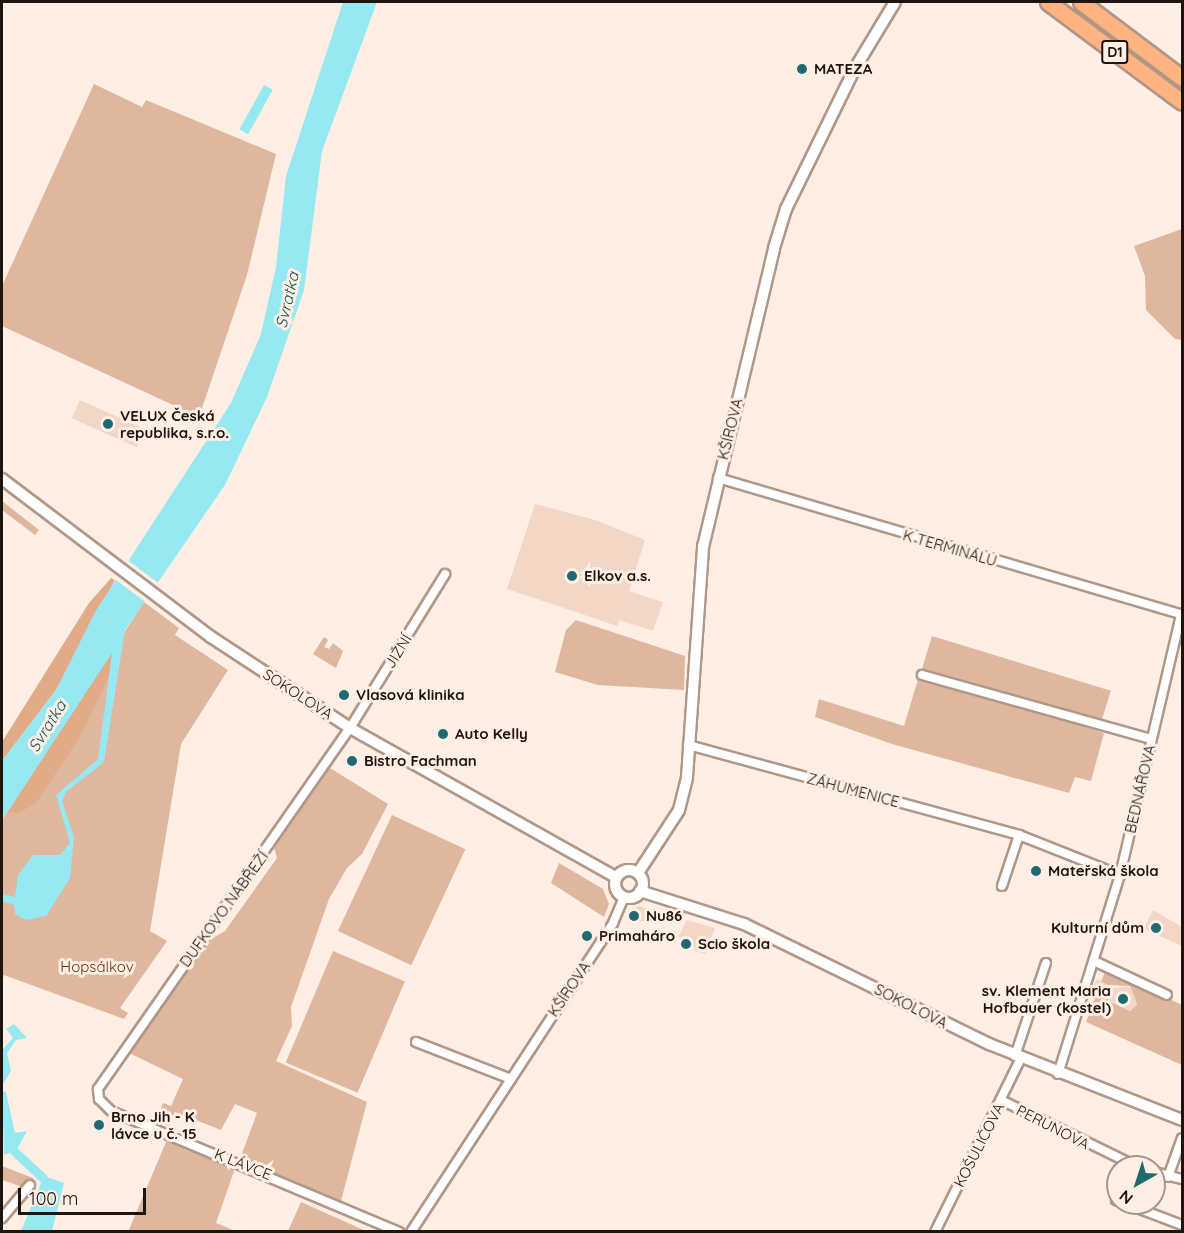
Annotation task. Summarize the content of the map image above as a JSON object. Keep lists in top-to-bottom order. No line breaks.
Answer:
{"streets":{"highway":["D1"],"street":["KŠÍROVA","K TERMINÁLU","JIŽNÍ","SOKOLOVA","BEDNÁŘOVA","ZÁHUMENICE","DUFKOVO NÁBŘEŽÍ","PERUNOVA","KOŠULIČOVA","K LÁVCE"]},"crossings":[["KŠÍROVA","K TERMINÁLU"],["KŠÍROVA","SOKOLOVA"],["KŠÍROVA","ZÁHUMENICE"],["K TERMINÁLU","BEDNÁŘOVA"],["JIŽNÍ","SOKOLOVA"],["JIŽNÍ","DUFKOVO NÁBŘEŽÍ"],["SOKOLOVA","BEDNÁŘOVA"],["SOKOLOVA","DUFKOVO NÁBŘEŽÍ"],["SOKOLOVA","KOŠULIČOVA"],["BEDNÁŘOVA","ZÁHUMENICE"],["DUFKOVO NÁBŘEŽÍ","K LÁVCE"],["PERUNOVA","KOŠULIČOVA"]],"water":["Svratka"],"parks":["Hopsálkov"],"places":["MATEZA","VELUX Česká republika, s.r.o.","Elkov a.s.","Vlasová klinika","Auto Kelly","Bistro Fachman","Mateřská škola","Nu86","Kulturní dům","Primaháro","Scio škola","sv. Klement Maria Hofbauer (kostel)","Brno Jih - K lávce u č. 15"],"scale_bar":"100 m","north":"bottom left"}
